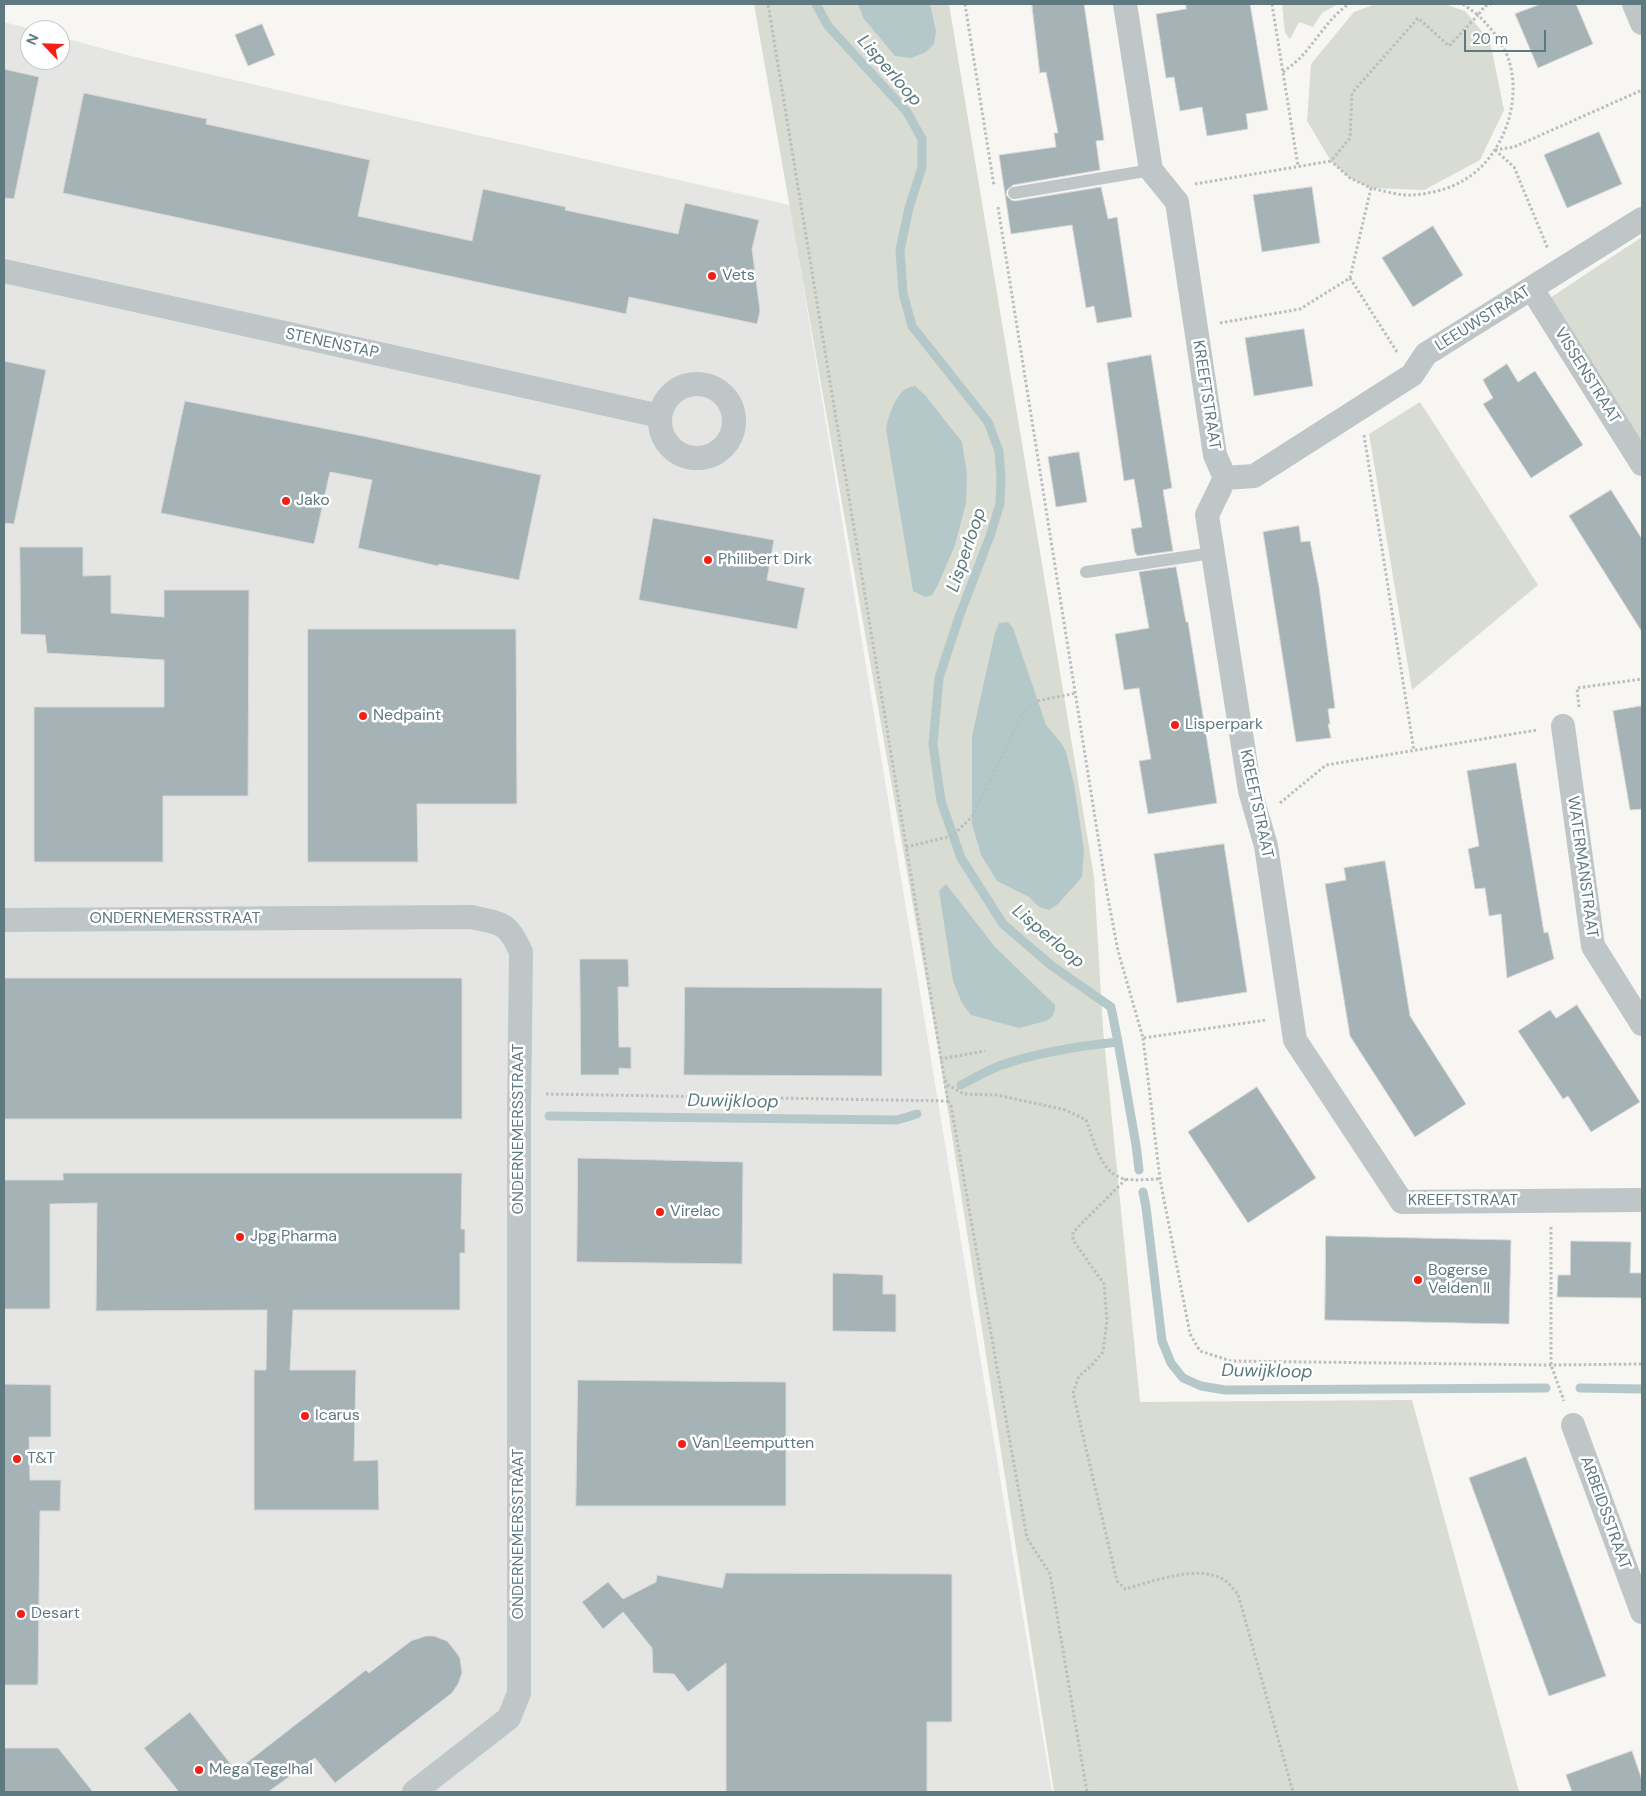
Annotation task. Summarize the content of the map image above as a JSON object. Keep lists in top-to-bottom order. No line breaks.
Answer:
{"streets":{"street":["LEEUWSTRAAT","STENENSTAP","VISSENSTRAAT","KREEFTSTRAAT","WATERMANSTRAAT","ONDERNEMERSSTRAAT","ARBEIDSSTRAAT"]},"crossings":[["LEEUWSTRAAT","VISSENSTRAAT"],["LEEUWSTRAAT","KREEFTSTRAAT"]],"water":["Lisperloop","Duwijkloop"],"places":["Vets","Jako","Philibert Dirk","Nedpaint","Lisperpark","Virelac","Jpg Pharma","Bogerse Velden II","Icarus","Van Leemputten","T&T","Desart","Mega Tegelhal"],"scale_bar":"20 m","north":"top left"}
